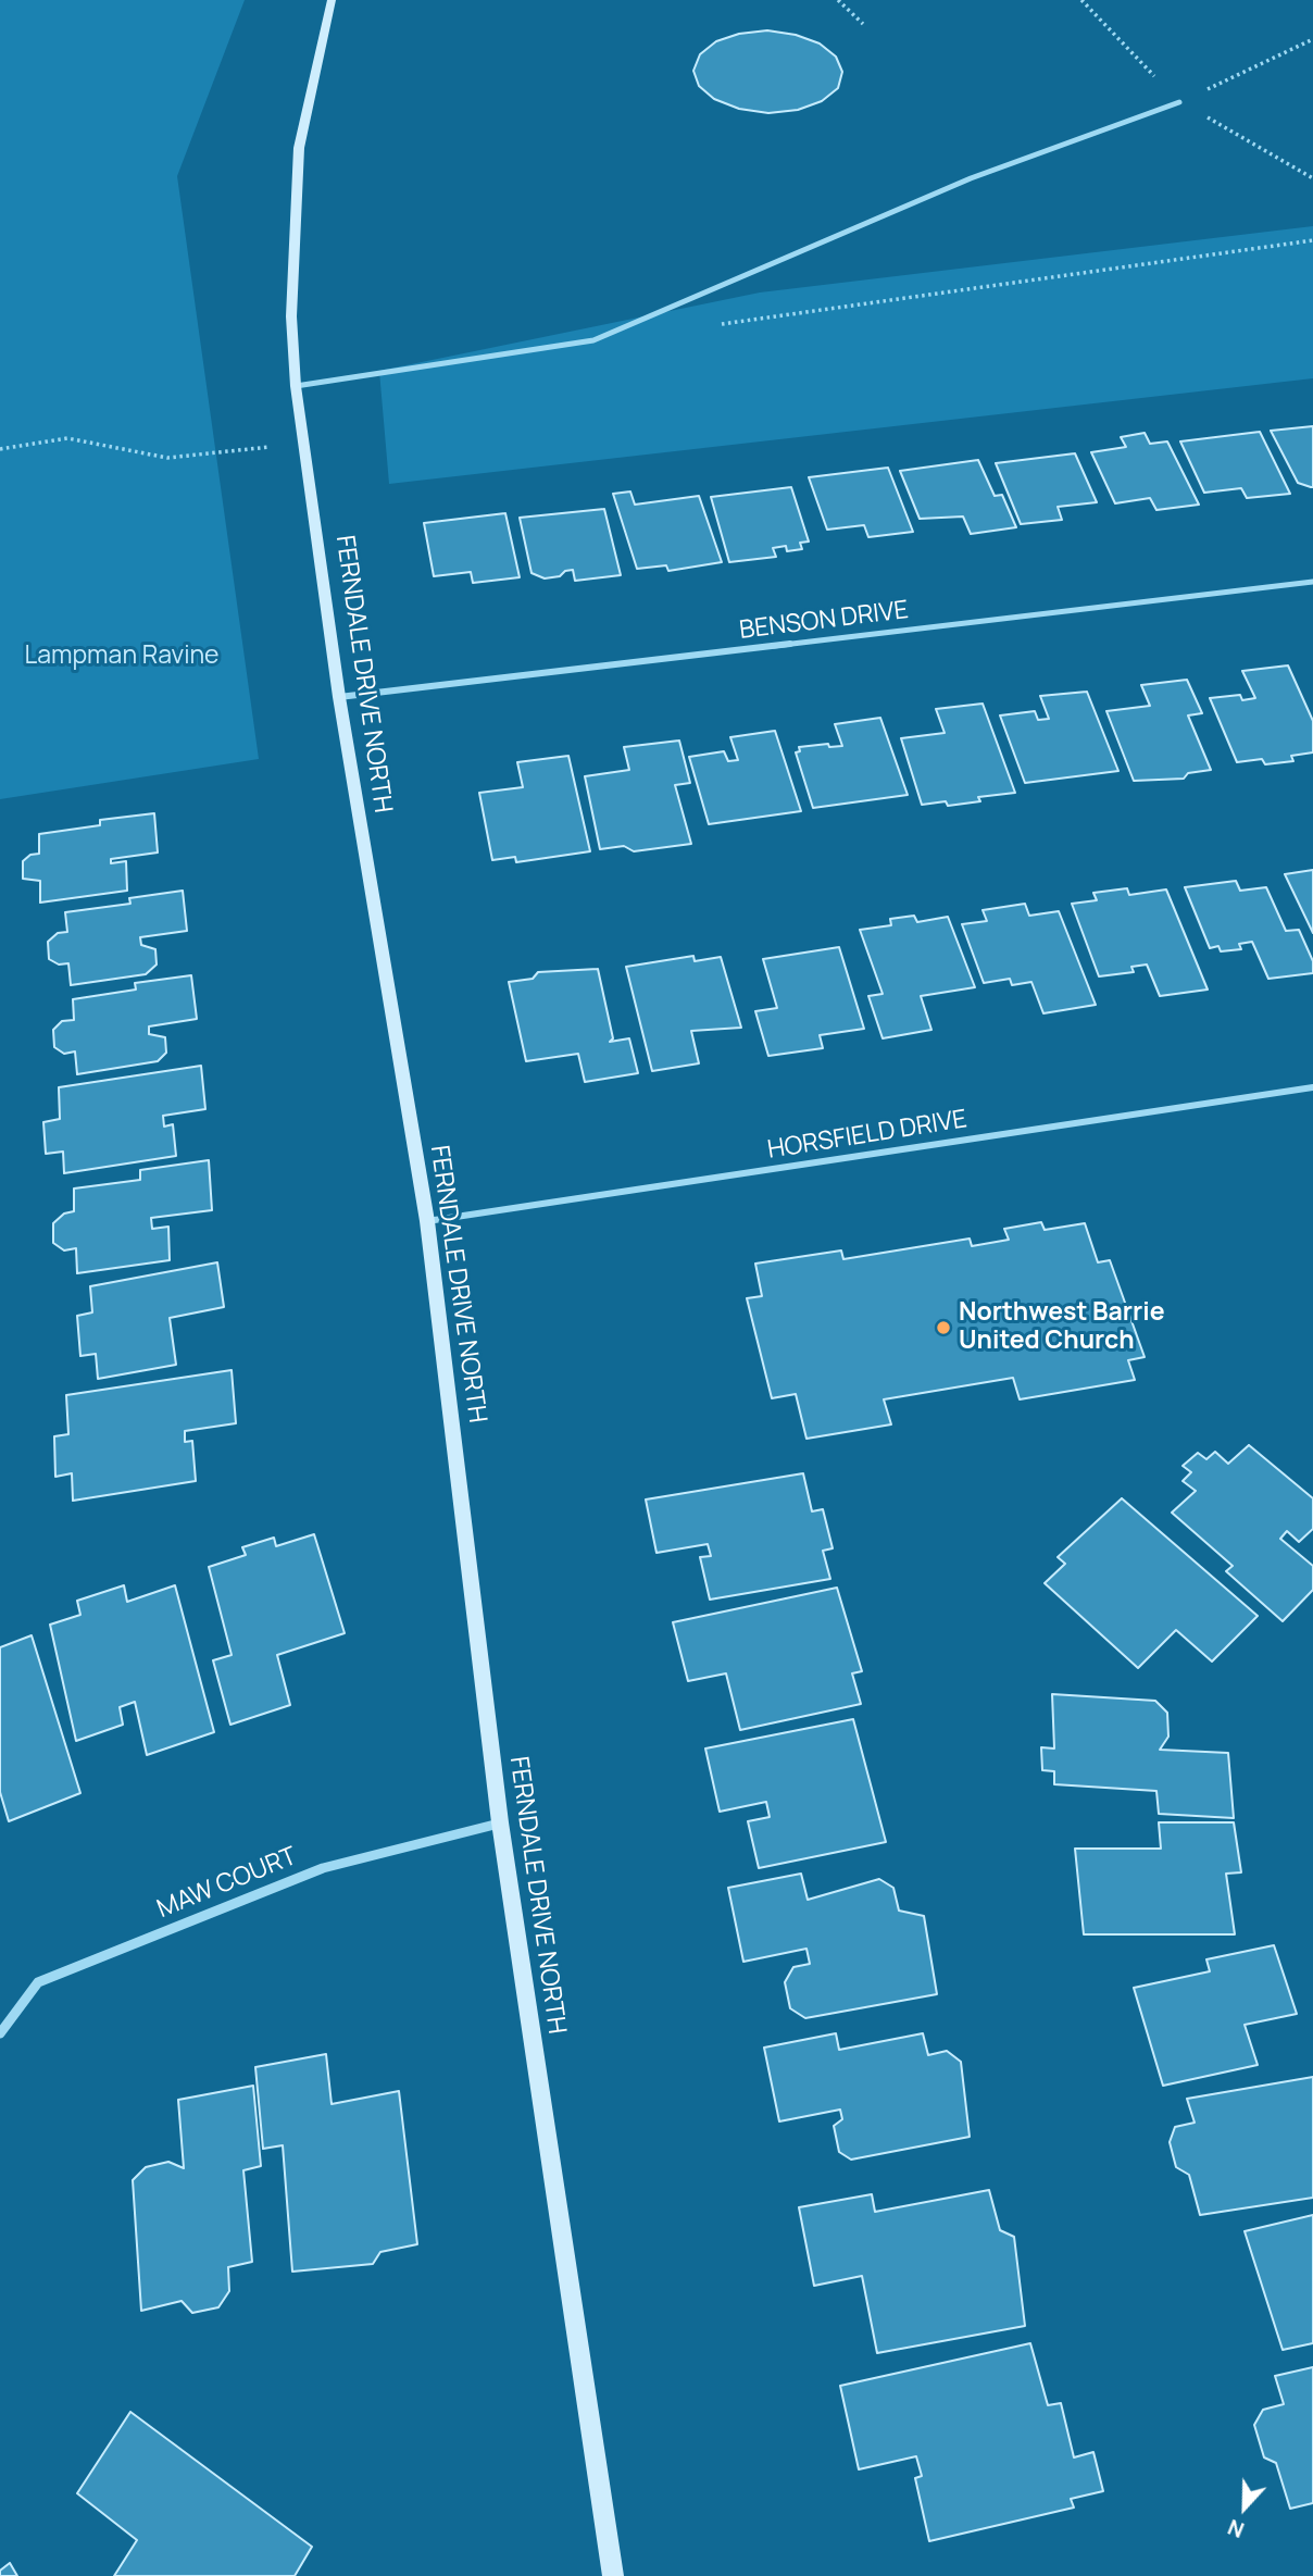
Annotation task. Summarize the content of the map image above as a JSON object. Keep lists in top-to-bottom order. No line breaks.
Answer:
{"streets":{"main road":["FERNDALE DRIVE NORTH"],"street":["BENSON DRIVE","HORSFIELD DRIVE","MAW COURT"]},"crossings":[["BENSON DRIVE","FERNDALE DRIVE NORTH"],["FERNDALE DRIVE NORTH","HORSFIELD DRIVE"],["FERNDALE DRIVE NORTH","MAW COURT"]],"parks":["Lampman Ravine"],"places":["Northwest Barrie United Church"],"north":"bottom"}
